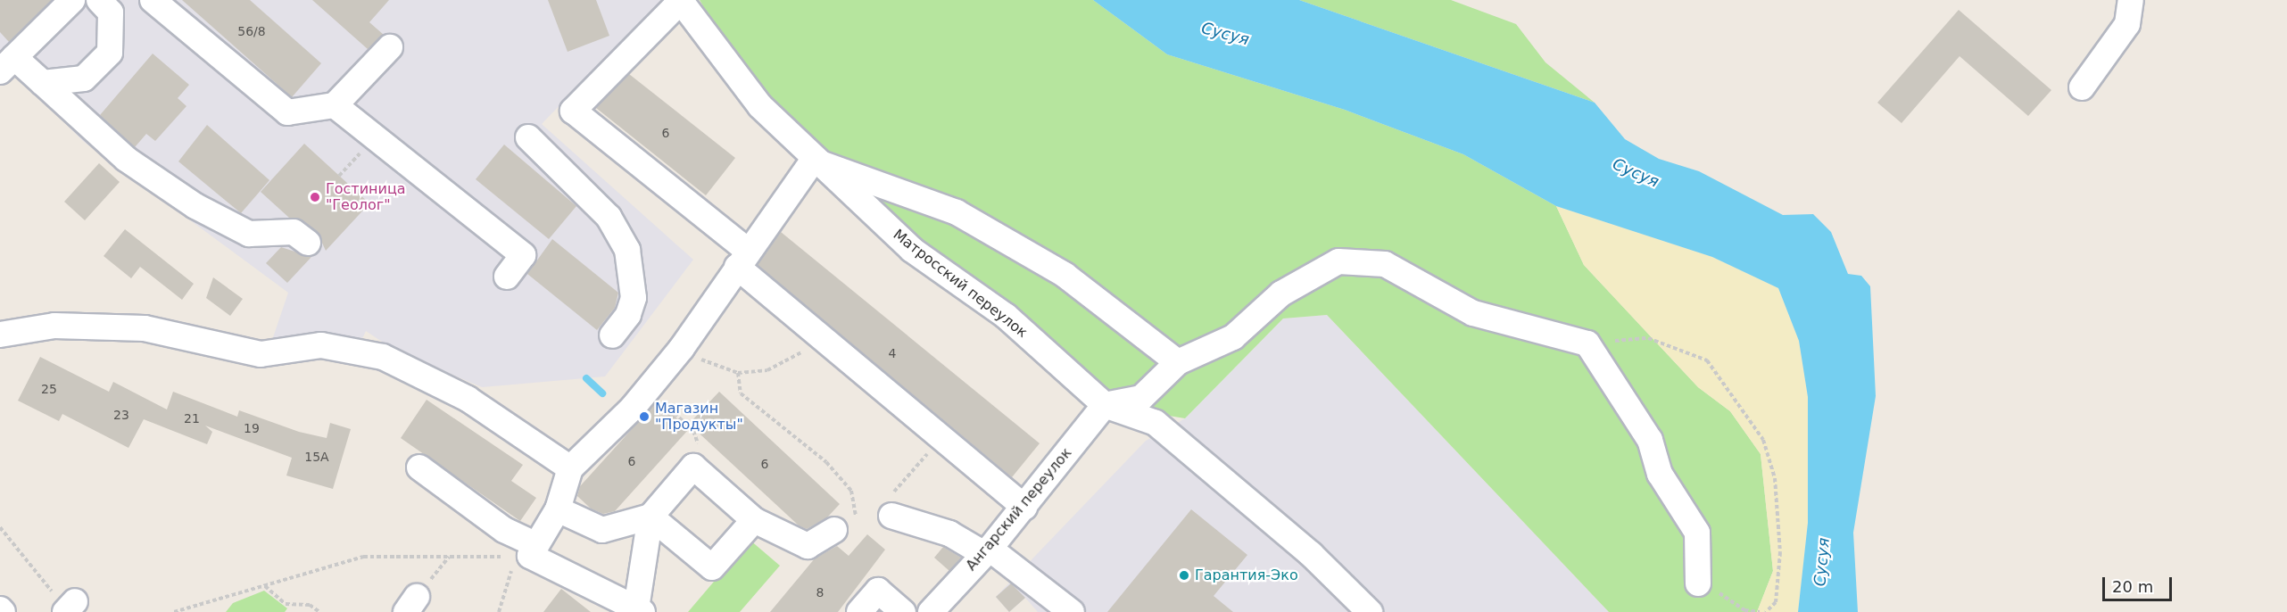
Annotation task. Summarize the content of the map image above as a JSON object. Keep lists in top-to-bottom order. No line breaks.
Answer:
{"streets":{"street":["Матросский переулок","Ангарский переулок"]},"crossings":[["Матросский переулок","Ангарский переулок"]],"water":["Сусуя"],"places":["Гостиница \"Геолог\"","Магазин \"Продукты\"","Гарантия-Эко"],"house_numbers":["56/8","6","4","25","23","21","19","15А","6","6","8"],"scale_bar":"20 m"}
